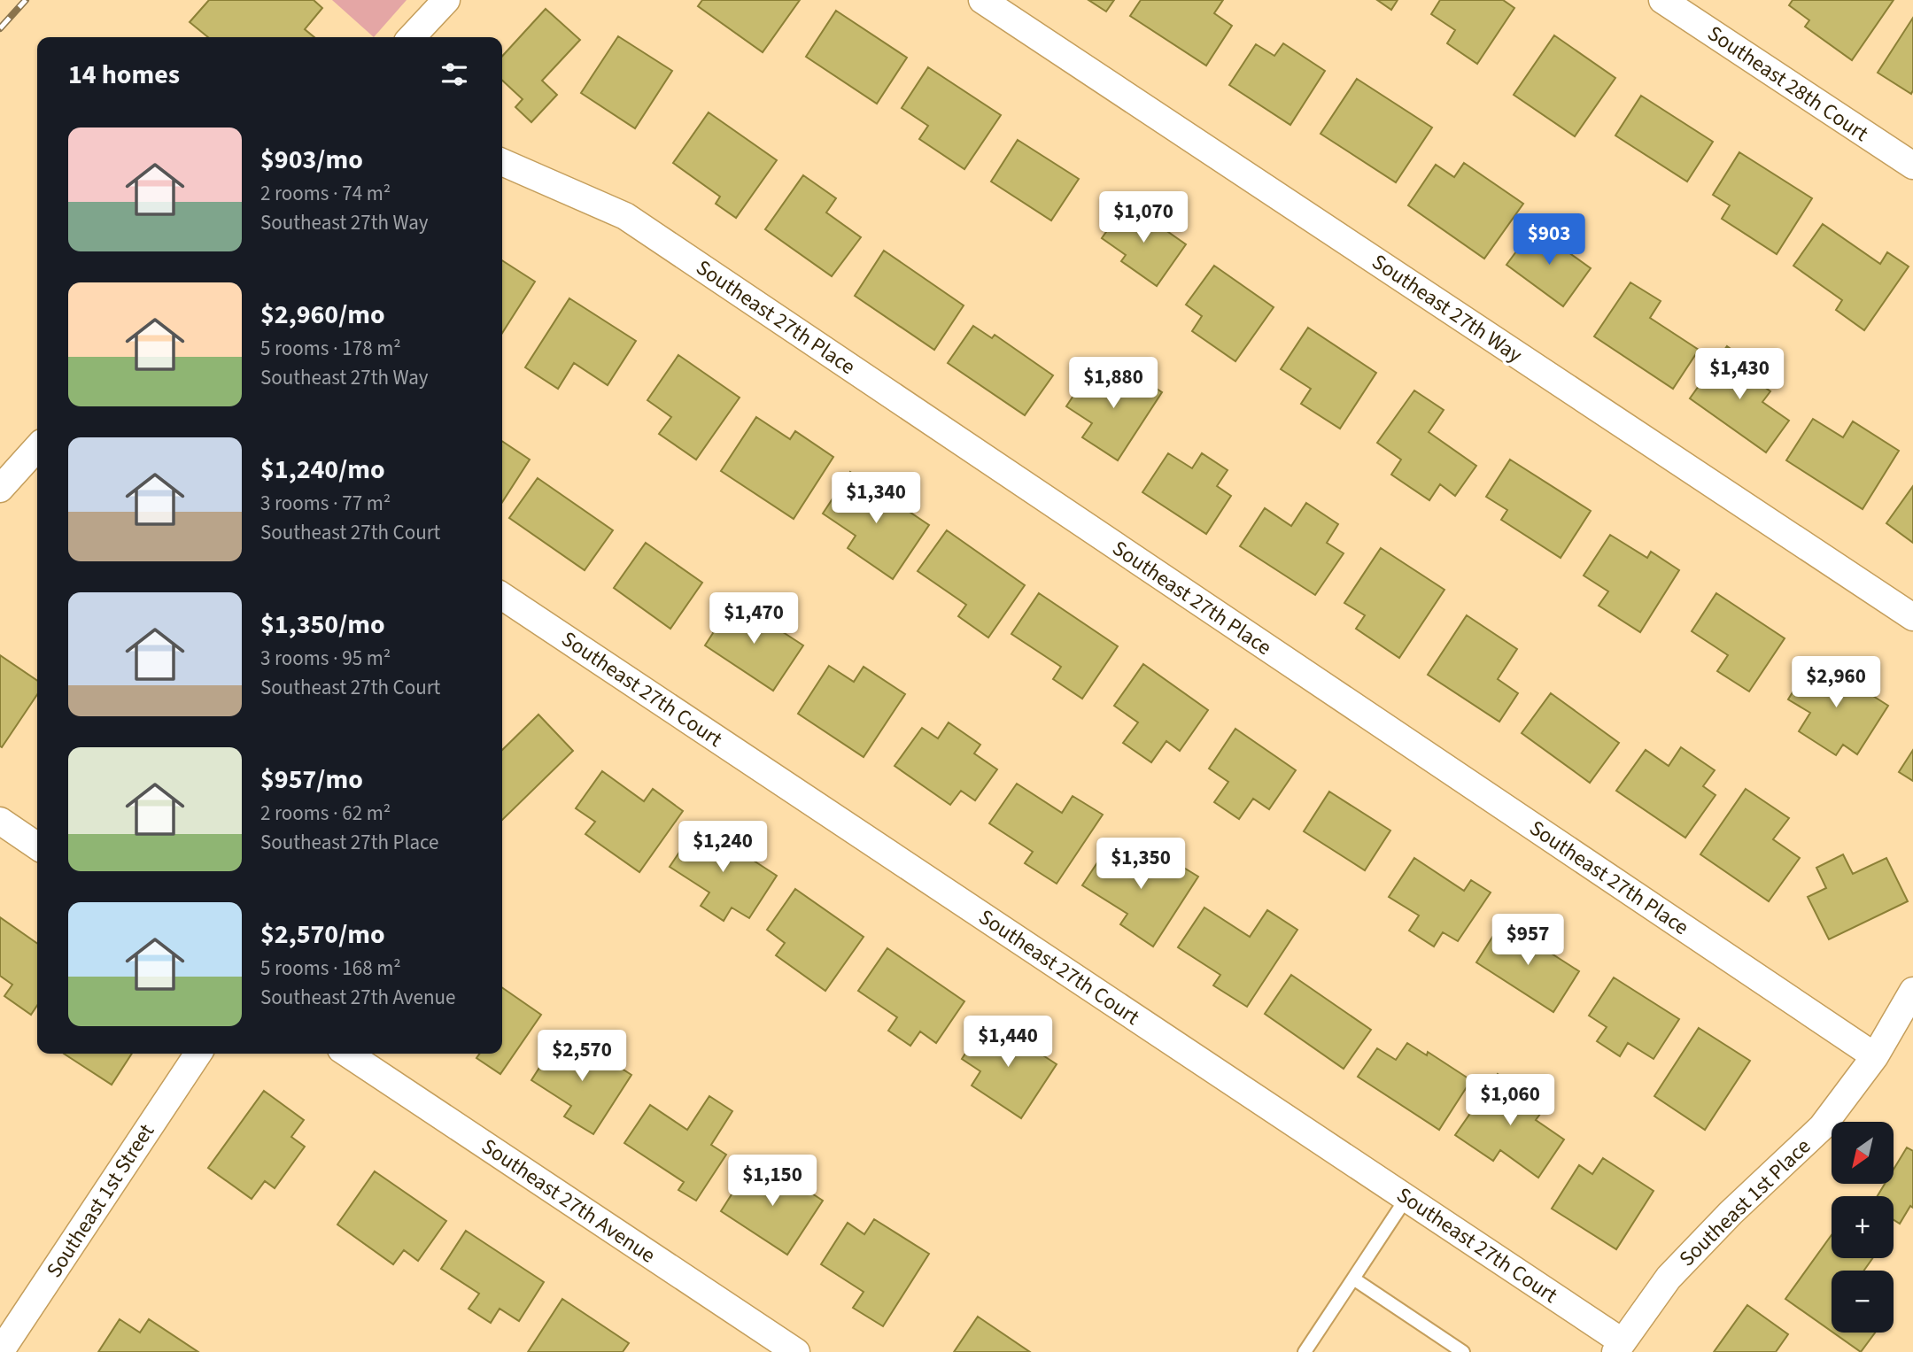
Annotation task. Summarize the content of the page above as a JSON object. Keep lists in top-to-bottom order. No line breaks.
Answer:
{"streets":{"street":["Southeast 28th Court","Southeast 27th Way","Southeast 27th Place","Southeast 27th Court","Southeast 1st Street","Southeast 27th Avenue","Southeast 1st Place"]},"crossings":[["Southeast 27th Place","Southeast 1st Place"],["Southeast 27th Court","Southeast 1st Place"]],"north":"bottom left","page":{"heading":"14 homes","list":[{"name":"$903/mo","note":"2 rooms · 74 m² · Southeast 27th Way"},{"name":"$2,960/mo","note":"5 rooms · 178 m² · Southeast 27th Way"},{"name":"$1,240/mo","note":"3 rooms · 77 m² · Southeast 27th Court"},{"name":"$1,350/mo","note":"3 rooms · 95 m² · Southeast 27th Court"},{"name":"$957/mo","note":"2 rooms · 62 m² · Southeast 27th Place"},{"name":"$2,570/mo","note":"5 rooms · 168 m² · Southeast 27th Avenue"}],"price":["$1,070","$903","$1,430","$1,880","$1,340","$1,470","$2,960","$1,240","$1,350","$957","$1,440","$2,570","$1,060","$1,150"],"map_buttons":["+","−"]}}
